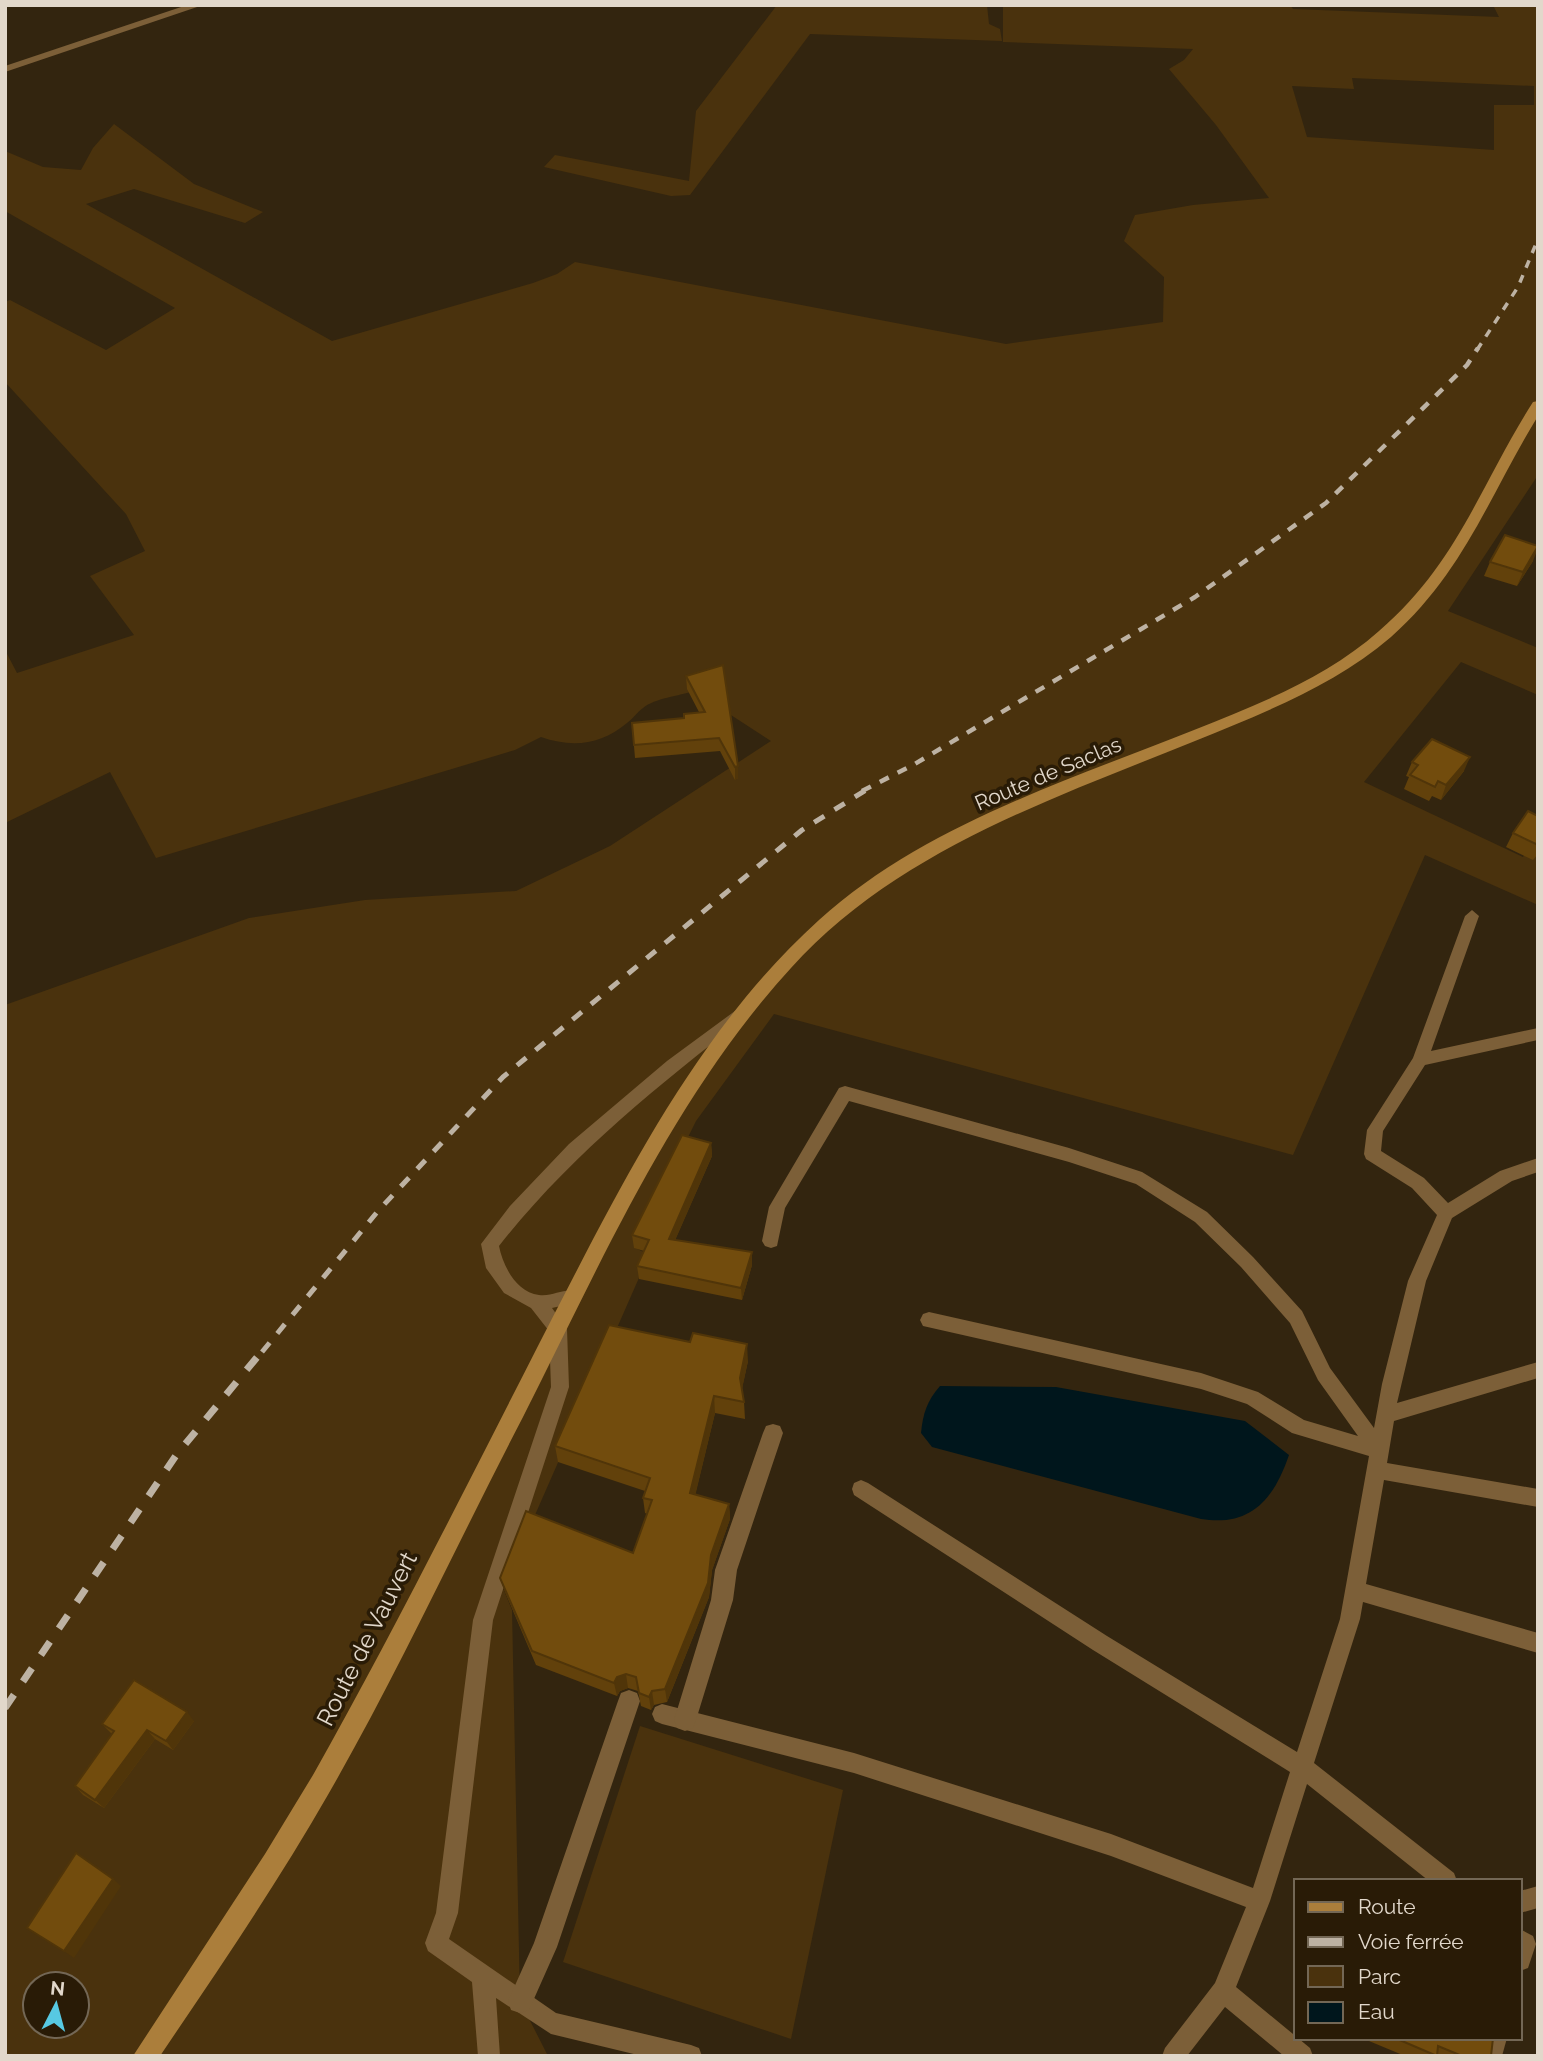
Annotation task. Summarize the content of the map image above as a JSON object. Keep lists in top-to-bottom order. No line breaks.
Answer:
{"streets":{"main road":["Route de Saclas","Route de Vauvert"]},"crossings":[["Route de Saclas","Route de Vauvert"]],"legend":["Route","Voie ferrée","Parc","Eau"],"north":"top"}
